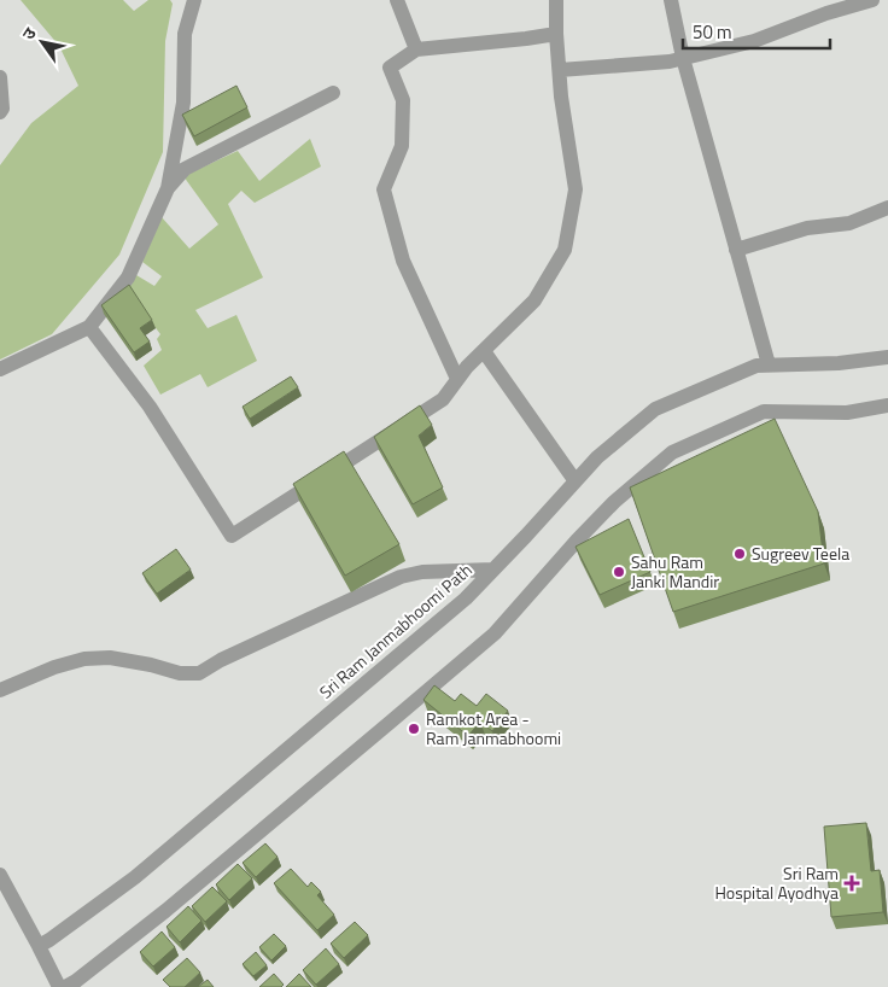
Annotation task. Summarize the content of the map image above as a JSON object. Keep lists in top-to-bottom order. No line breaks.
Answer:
{"streets":{"street":["Sri Ram Janmabhoomi Path"]},"places":{"other":["Sugreev Teela","Sahu Ram Janki Mandir","Ramkot Area - Ram Janmabhoomi"],"health":["Sri Ram Hospital Ayodhya"]},"scale_bar":"50 m","north":"top left"}
